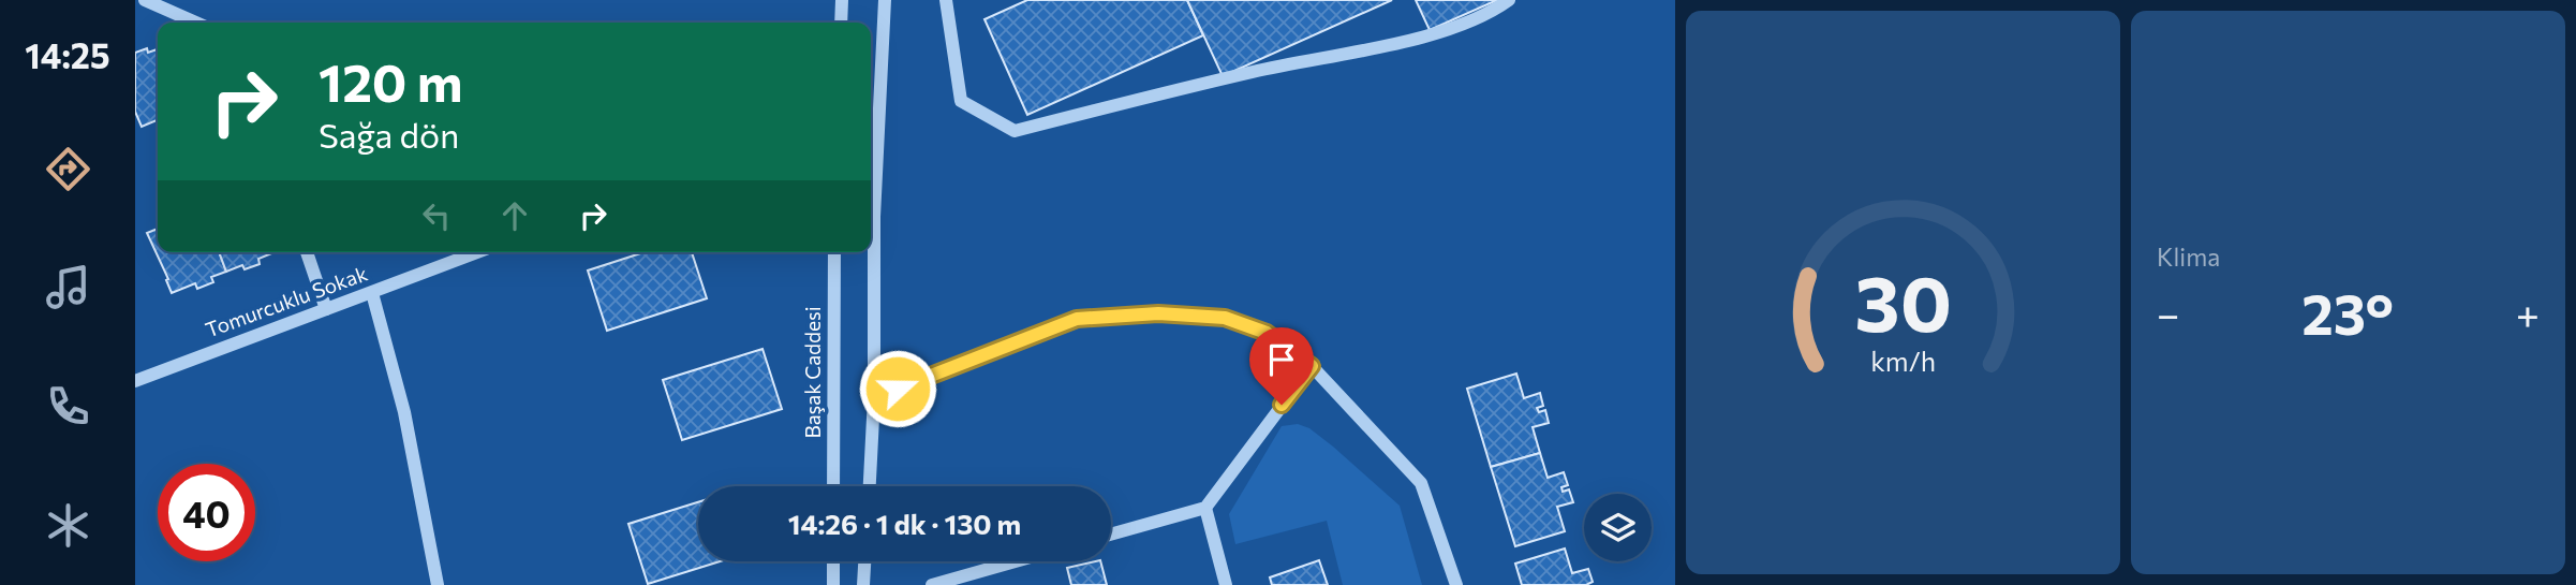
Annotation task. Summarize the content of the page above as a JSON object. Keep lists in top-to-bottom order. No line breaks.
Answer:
{"streets":{"street":["Tomurcuklu Sokak","Başak Caddesi"]},"page":{"tabs":"14:25","tile":"Klima","turn":["120 m","Sağa dön"],"heat":["−","23°","+"],"limit":"40","trip":"14:26 · 1 dk · 130 m","gauge":["30","km/h"]}}
